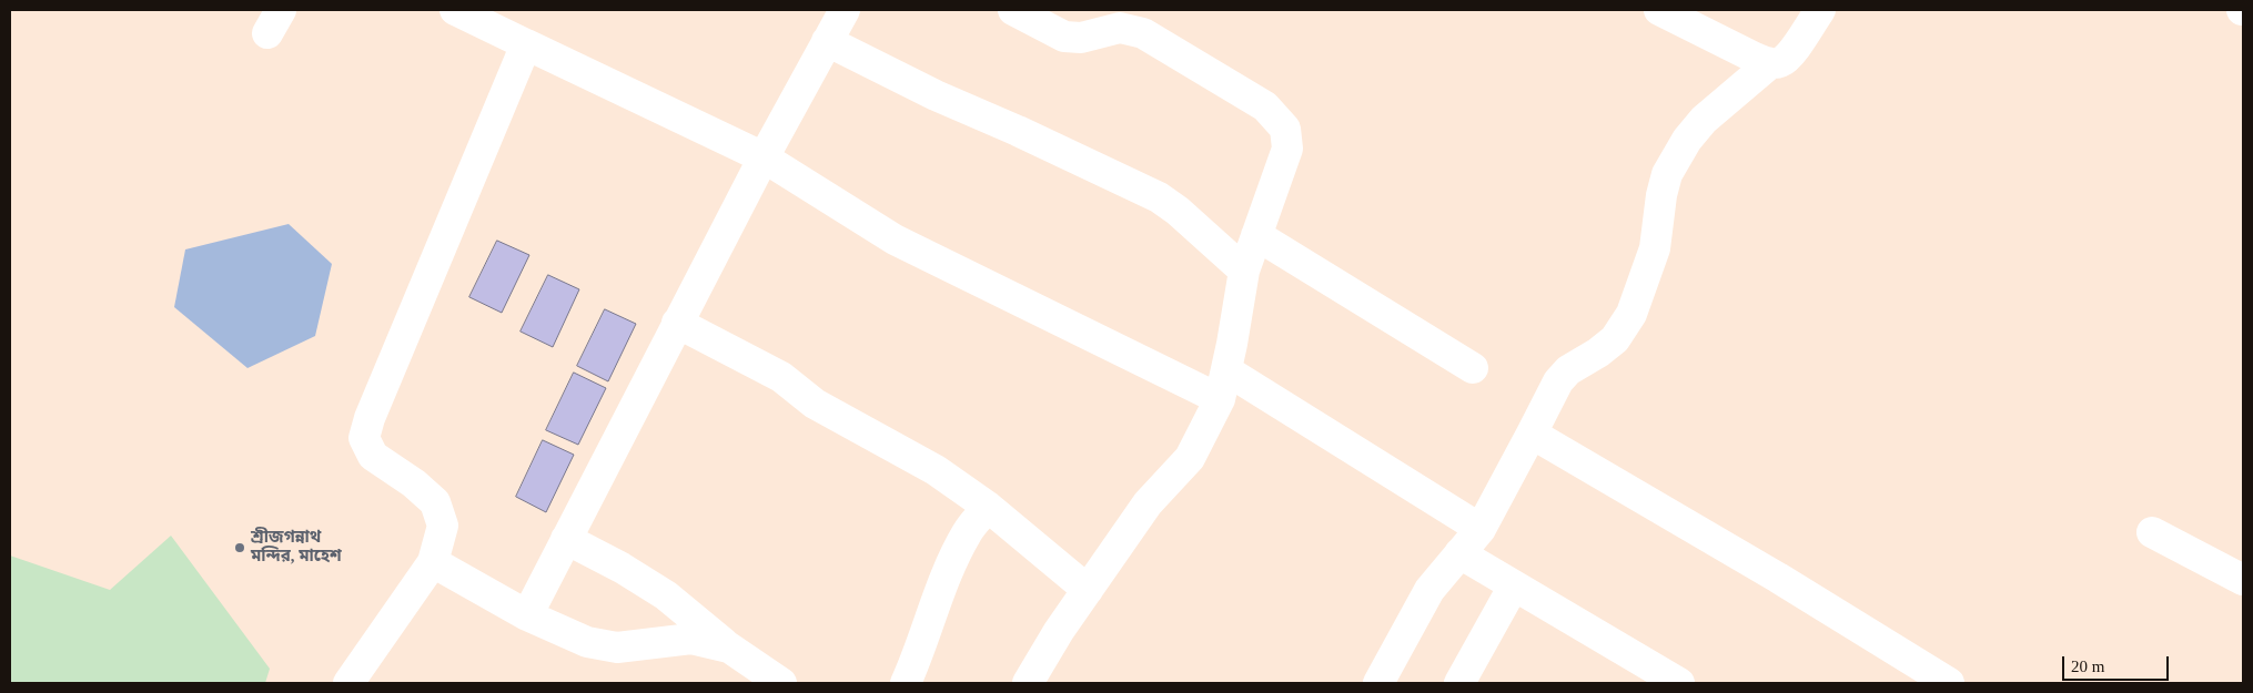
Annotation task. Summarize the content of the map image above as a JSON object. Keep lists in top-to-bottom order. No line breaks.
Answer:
{"places":["শ্রীজগন্নাথ মন্দির, মাহেশ"],"scale_bar":"20 m"}
